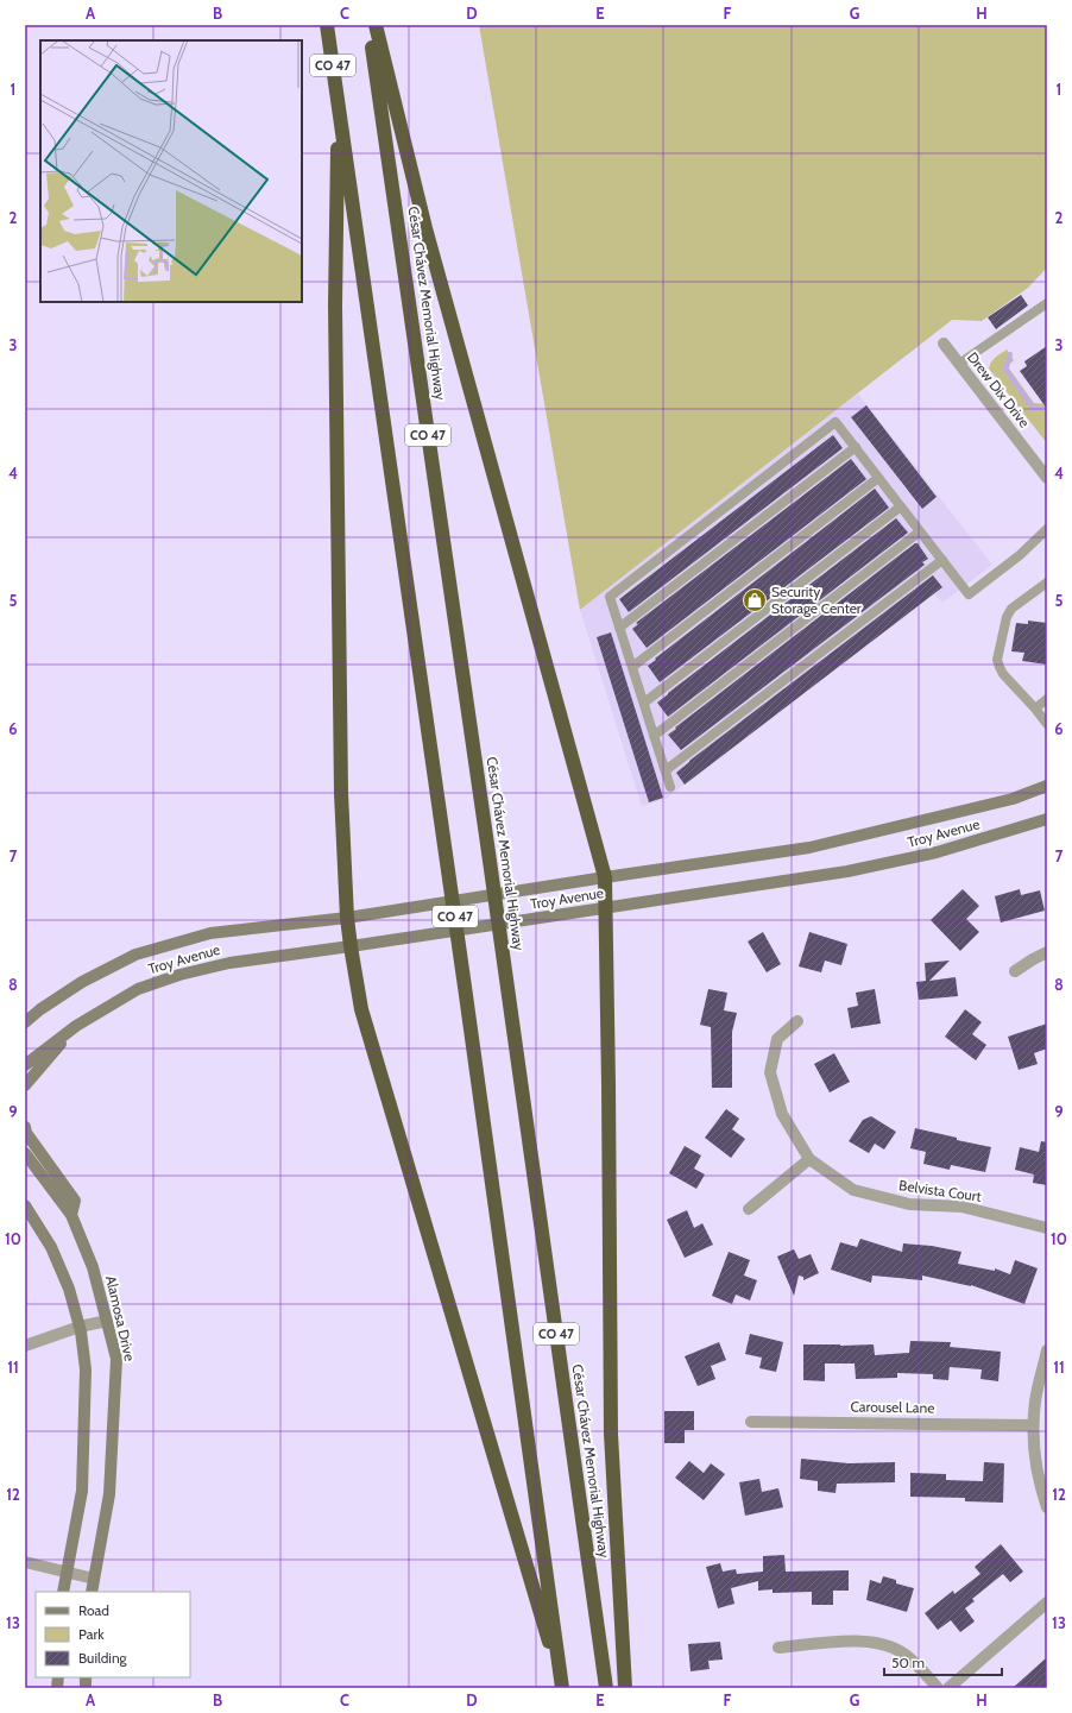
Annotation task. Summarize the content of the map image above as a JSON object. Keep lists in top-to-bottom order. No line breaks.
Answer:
{"streets":{"highway":["CO 47","César Chávez Memorial Highway"],"main road":["Troy Avenue","Alamosa Drive"],"street":["Drew Dix Drive","Belvista Court","Carousel Lane"]},"places":{"shop":["Security Storage Center"]},"legend":["Road","Park","Building"],"scale_bar":"50 m","grid":{"columns":["A","B","C","D","E","F","G","H"],"rows":["1","2","3","4","5","6","7","8","9","10","11","12","13"]}}
